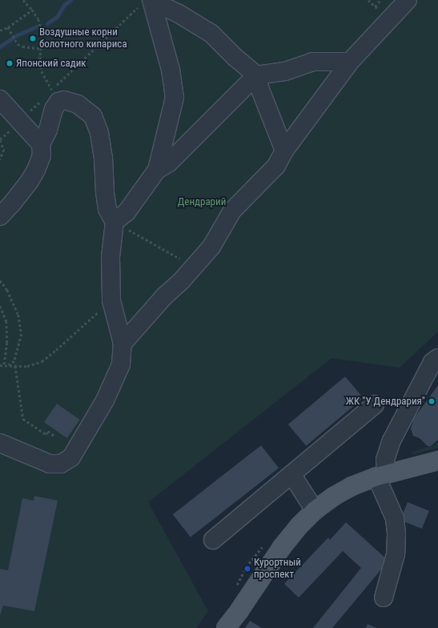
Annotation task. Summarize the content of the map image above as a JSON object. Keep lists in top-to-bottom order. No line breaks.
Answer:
{"parks":["Дендрарий"],"places":["Воздушные корни болотного кипариса","Японский садик","ЖК \"У Дендрария\"","Курортный проспект"]}
